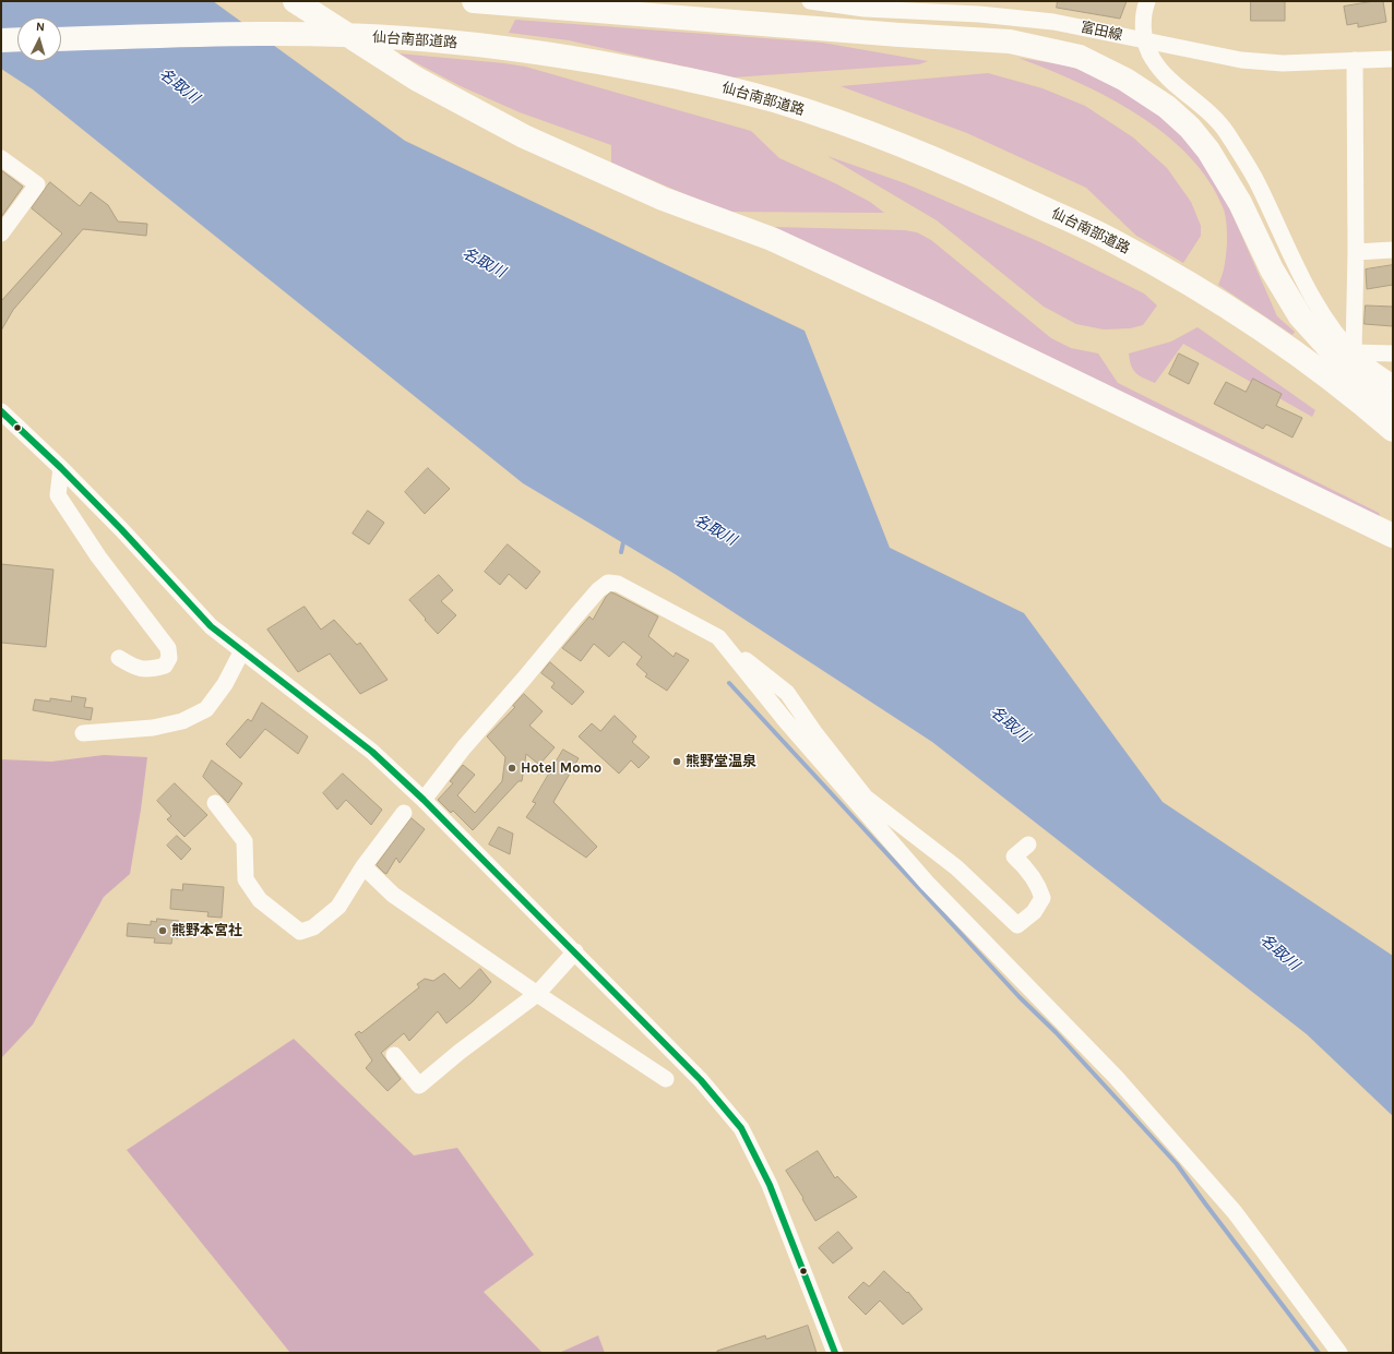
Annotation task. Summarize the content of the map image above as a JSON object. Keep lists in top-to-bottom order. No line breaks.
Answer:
{"streets":{"highway":["仙台南部道路"],"street":["富田線"]},"water":["名取川"],"places":["熊野堂温泉","Hotel Momo","熊野本宮社"],"north":"top"}
